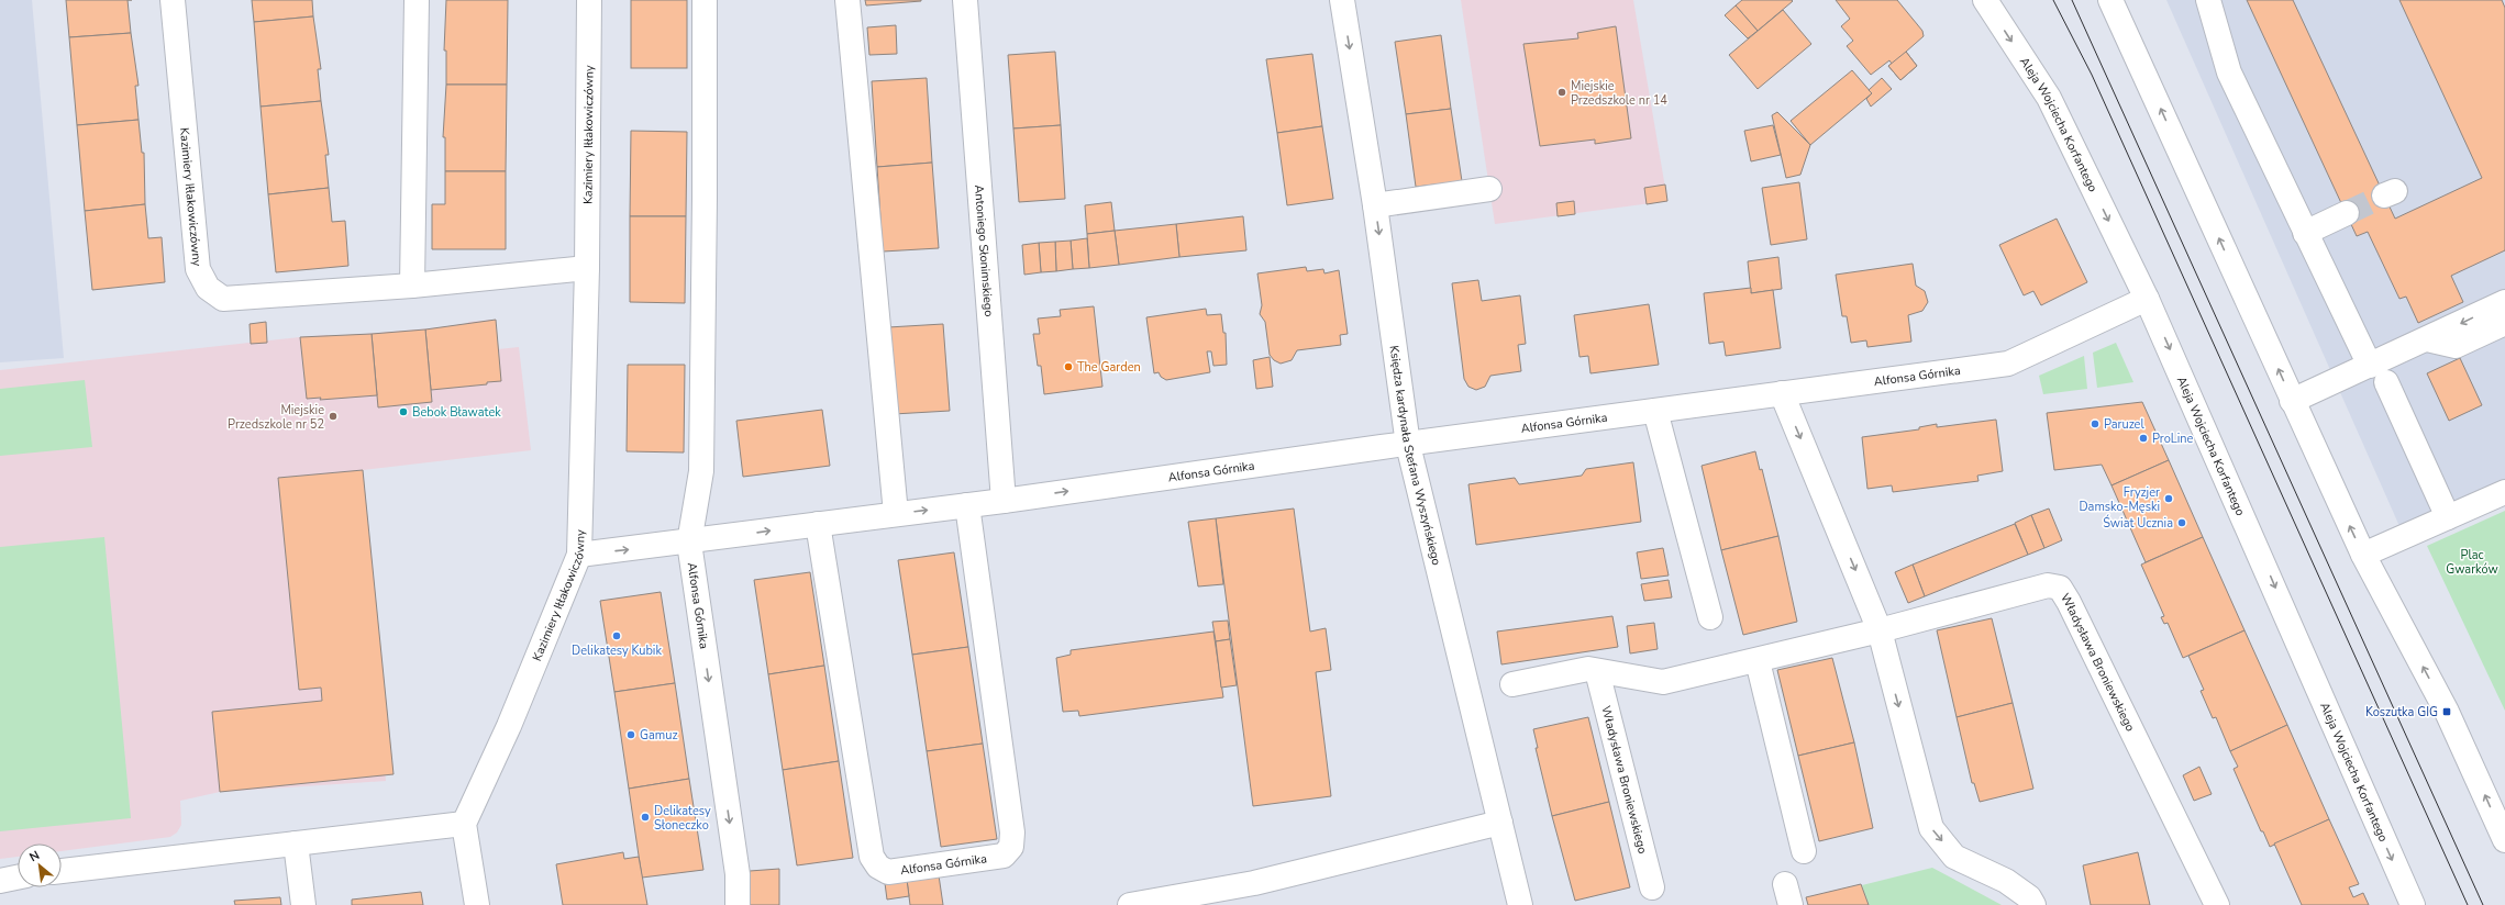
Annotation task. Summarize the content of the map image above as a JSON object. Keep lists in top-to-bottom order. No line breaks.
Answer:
{"streets":{"street":["Aleja Wojciecha Korfantego","Kazimiery Iłłakowiczówny","Antoniego Słonimskiego","Alfonsa Górnika","Księdza kardynała Stefana Wyszyńskiego","Władysława Broniewskiego"]},"crossings":[["Aleja Wojciecha Korfantego","Alfonsa Górnika"],["Kazimiery Iłłakowiczówny","Alfonsa Górnika"],["Antoniego Słonimskiego","Alfonsa Górnika"],["Alfonsa Górnika","Księdza kardynała Stefana Wyszyńskiego"]],"one_way":["Księdza kardynała Stefana Wyszyńskiego"],"parks":["Plac Gwarków"],"places":{"other":["Miejskie Przedszkole nr 14","The Garden","Bebok Bławatek","Miejskie Przedszkole nr 52","Paruzel","ProLine","Fryzjer Damsko-Męski","Świat Ucznia","Delikatesy Kubik","Gamuz","Delikatesy Słoneczko"],"transit":["Koszutka GIG"]},"north":"top left"}
